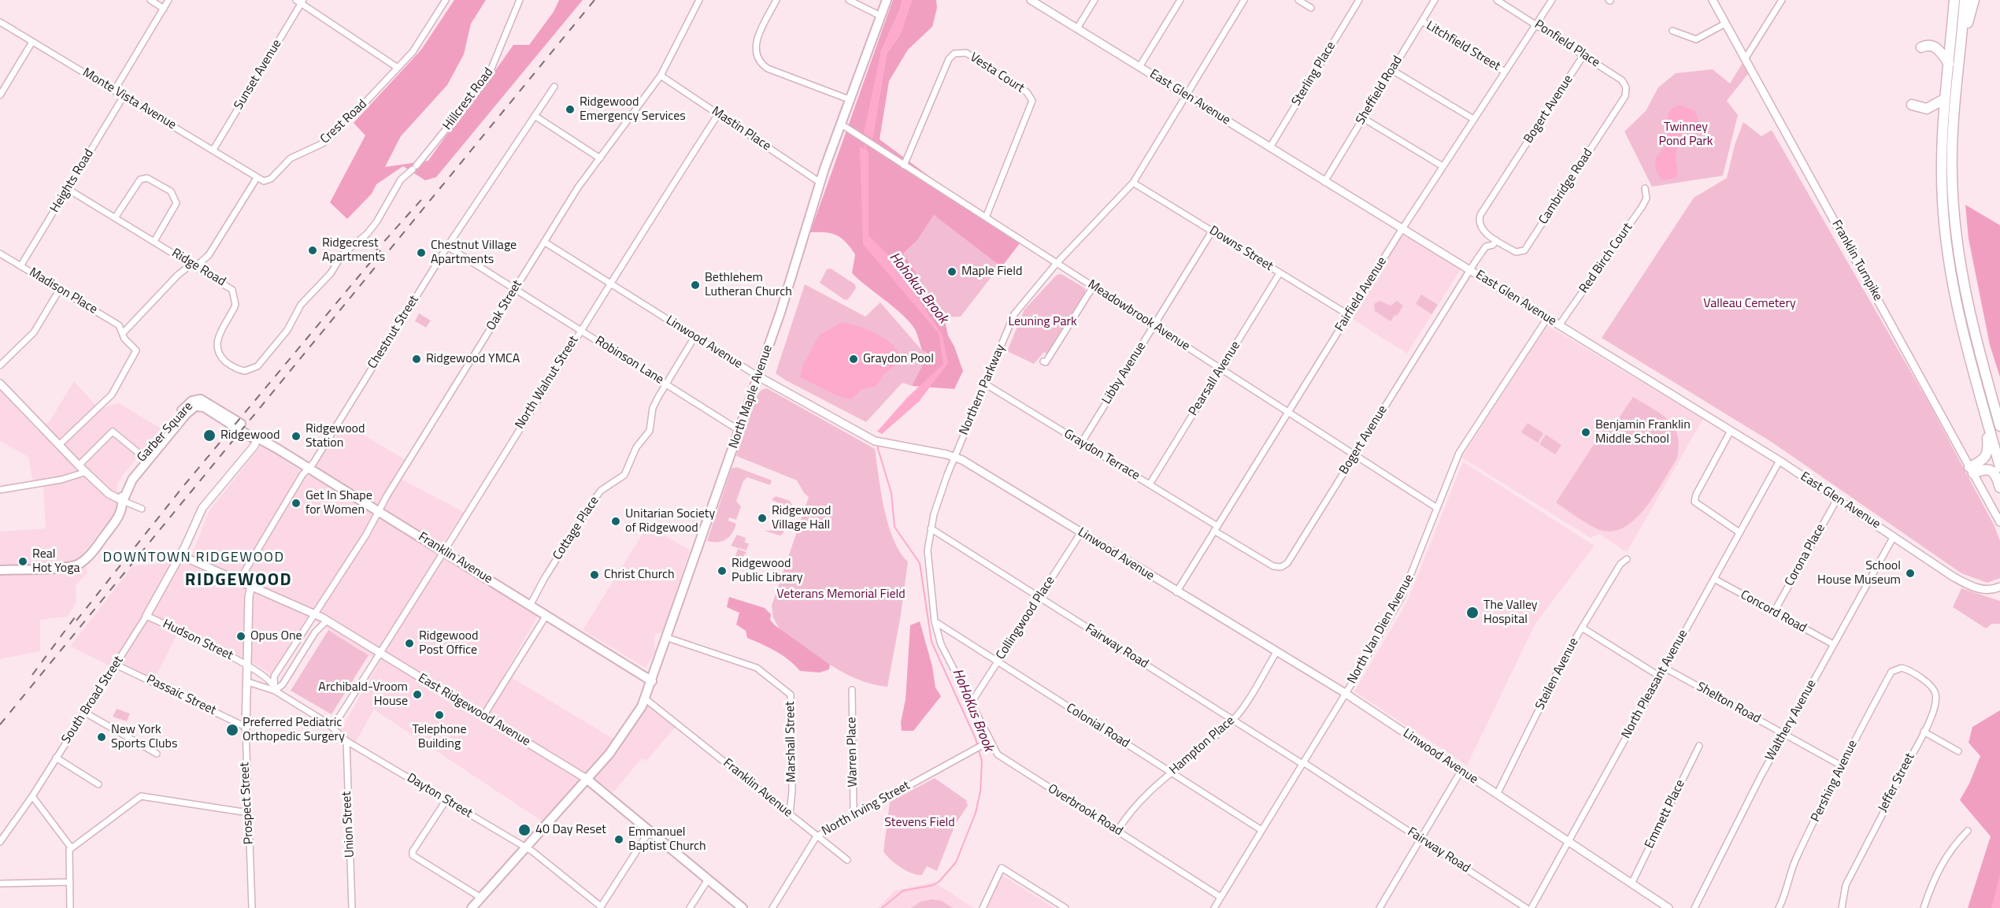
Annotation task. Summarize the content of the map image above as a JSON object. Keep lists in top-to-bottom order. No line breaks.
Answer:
{"streets":{"main road":["North Maple Avenue","Garber Square","Franklin Avenue","East Ridgewood Avenue"],"street":["Ponfield Place","Litchfield Street","Vesta Court","Sterling Place","Sunset Avenue","Sheffield Road","East Glen Avenue","Monte Vista Avenue","Hillcrest Road","Bogert Avenue","Crest Road","Mastin Place","Heights Road","Cambridge Road","Downs Street","Red Birch Court","Franklin Turnpike","Ridge Road","Madison Place","Fairfield Avenue","Oak Street","Meadowbrook Avenue","Chestnut Street","Linwood Avenue","Robinson Lane","Libby Avenue","Pearsall Avenue","North Walnut Street","Northern Parkway","Graydon Terrace","Cottage Place","Corona Place","Concord Road","Collingwood Place","North Van Dien Avenue","Hudson Street","Fairway Road","Steilen Avenue","North Pleasant Avenue","Passaic Street","South Broad Street","Shelton Road","Walthery Avenue","Colonial Road","Marshall Street","Hampton Place","Warren Place","Pershing Avenue","Jeffer Street","Dayton Street","Prospect Street","North Irving Street","Overbrook Road","Emmett Place","Union Street"]},"crossings":[["Ponfield Place","Bogert Avenue"],["Ponfield Place","Cambridge Road"],["Ponfield Place","Fairfield Avenue"],["Litchfield Street","Sheffield Road"],["Litchfield Street","Fairfield Avenue"],["Vesta Court","Meadowbrook Avenue"],["Sterling Place","East Glen Avenue"],["Sunset Avenue","Monte Vista Avenue"],["Sheffield Road","East Glen Avenue"],["East Glen Avenue","Bogert Avenue"],["East Glen Avenue","Red Birch Court"],["East Glen Avenue","Fairfield Avenue"],["East Glen Avenue","Northern Parkway"],["East Glen Avenue","Corona Place"],["East Glen Avenue","North Van Dien Avenue"],["East Glen Avenue","North Pleasant Avenue"],["East Glen Avenue","Walthery Avenue"],["Monte Vista Avenue","Crest Road"],["Monte Vista Avenue","Heights Road"],["Hillcrest Road","Ridge Road"],["Bogert Avenue","Cambridge Road"],["Bogert Avenue","Fairfield Avenue"],["Bogert Avenue","Meadowbrook Avenue"],["Bogert Avenue","Graydon Terrace"],["Mastin Place","Oak Street"],["Mastin Place","North Walnut Street"],["Mastin Place","North Maple Avenue"],["Heights Road","Ridge Road"],["Heights Road","Madison Place"],["Downs Street","Fairfield Avenue"],["Downs Street","Libby Avenue"],["Downs Street","Pearsall Avenue"],["Downs Street","Northern Parkway"],["Fairfield Avenue","Meadowbrook Avenue"],["Fairfield Avenue","Linwood Avenue"],["Fairfield Avenue","Graydon Terrace"],["Oak Street","Linwood Avenue"],["Oak Street","Robinson Lane"],["Oak Street","Franklin Avenue"],["Oak Street","East Ridgewood Avenue"],["Oak Street","Dayton Street"],["Meadowbrook Avenue","Libby Avenue"],["Meadowbrook Avenue","Pearsall Avenue"],["Meadowbrook Avenue","Northern Parkway"],["Meadowbrook Avenue","North Maple Avenue"],["Meadowbrook Avenue","North Van Dien Avenue"],["Chestnut Street","Robinson Lane"],["Chestnut Street","Franklin Avenue"],["Chestnut Street","East Ridgewood Avenue"],["Linwood Avenue","North Walnut Street"],["Linwood Avenue","Northern Parkway"],["Linwood Avenue","North Maple Avenue"],["Linwood Avenue","Cottage Place"],["Linwood Avenue","Collingwood Place"],["Linwood Avenue","North Van Dien Avenue"],["Linwood Avenue","Steilen Avenue"],["Linwood Avenue","North Pleasant Avenue"],["Linwood Avenue","Hampton Place"],["Linwood Avenue","Emmett Place"],["Robinson Lane","North Walnut Street"],["Robinson Lane","North Maple Avenue"],["Robinson Lane","Cottage Place"],["Libby Avenue","Graydon Terrace"],["Pearsall Avenue","Graydon Terrace"],["North Walnut Street","Franklin Avenue"],["North Walnut Street","East Ridgewood Avenue"],["North Walnut Street","Dayton Street"],["Northern Parkway","Graydon Terrace"],["Northern Parkway","Collingwood Place"],["Northern Parkway","Fairway Road"],["Northern Parkway","Colonial Road"],["Northern Parkway","Overbrook Road"],["North Maple Avenue","Franklin Avenue"],["North Maple Avenue","East Ridgewood Avenue"],["North Maple Avenue","Marshall Street"],["North Maple Avenue","Dayton Street"],["Garber Square","Franklin Avenue"],["Garber Square","South Broad Street"],["Cottage Place","Franklin Avenue"],["Corona Place","Concord Road"],["Franklin Avenue","South Broad Street"],["Franklin Avenue","Marshall Street"],["Franklin Avenue","North Irving Street"],["Concord Road","North Pleasant Avenue"],["Concord Road","Walthery Avenue"],["Collingwood Place","Fairway Road"],["Collingwood Place","Colonial Road"],["Collingwood Place","Overbrook Road"],["North Van Dien Avenue","Fairway Road"],["North Van Dien Avenue","Colonial Road"],["North Van Dien Avenue","Overbrook Road"],["Hudson Street","South Broad Street"],["Hudson Street","Dayton Street"],["Hudson Street","Prospect Street"],["Fairway Road","Hampton Place"],["North Pleasant Avenue","Shelton Road"],["Passaic Street","South Broad Street"],["Passaic Street","Prospect Street"],["South Broad Street","East Ridgewood Avenue"],["Shelton Road","Walthery Avenue"],["Shelton Road","Pershing Avenue"],["East Ridgewood Avenue","Prospect Street"],["Colonial Road","Hampton Place"],["Hampton Place","Overbrook Road"],["Warren Place","North Irving Street"],["Pershing Avenue","Jeffer Street"],["Dayton Street","Prospect Street"],["Dayton Street","Union Street"],["North Irving Street","Overbrook Road"]],"districts":["DOWNTOWN RIDGEWOOD","RIDGEWOOD"],"water":["Hohokus Brook","HoHoKus Brook"],"parks":["Twinney Pond Park","Valleau Cemetery","Leuning Park","Veterans Memorial Field","Stevens Field"],"places":["Ridgewood Emergency Services","Ridgecrest Apartments","Chestnut Village Apartments","Maple Field","Bethlehem Lutheran Church","Ridgewood YMCA","Graydon Pool","Benjamin Franklin Middle School","Ridgewood","Ridgewood Station","Get In Shape for Women","Ridgewood Village Hall","Unitarian Society of Ridgewood","Real Hot Yoga","Ridgewood Public Library","School House Museum","Christ Church","The Valley Hospital","Opus One","Ridgewood Post Office","Archibald-Vroom House","Telephone Building","Preferred Pediatric Orthopedic Surgery","New York Sports Clubs","40 Day Reset","Emmanuel Baptist Church"]}
